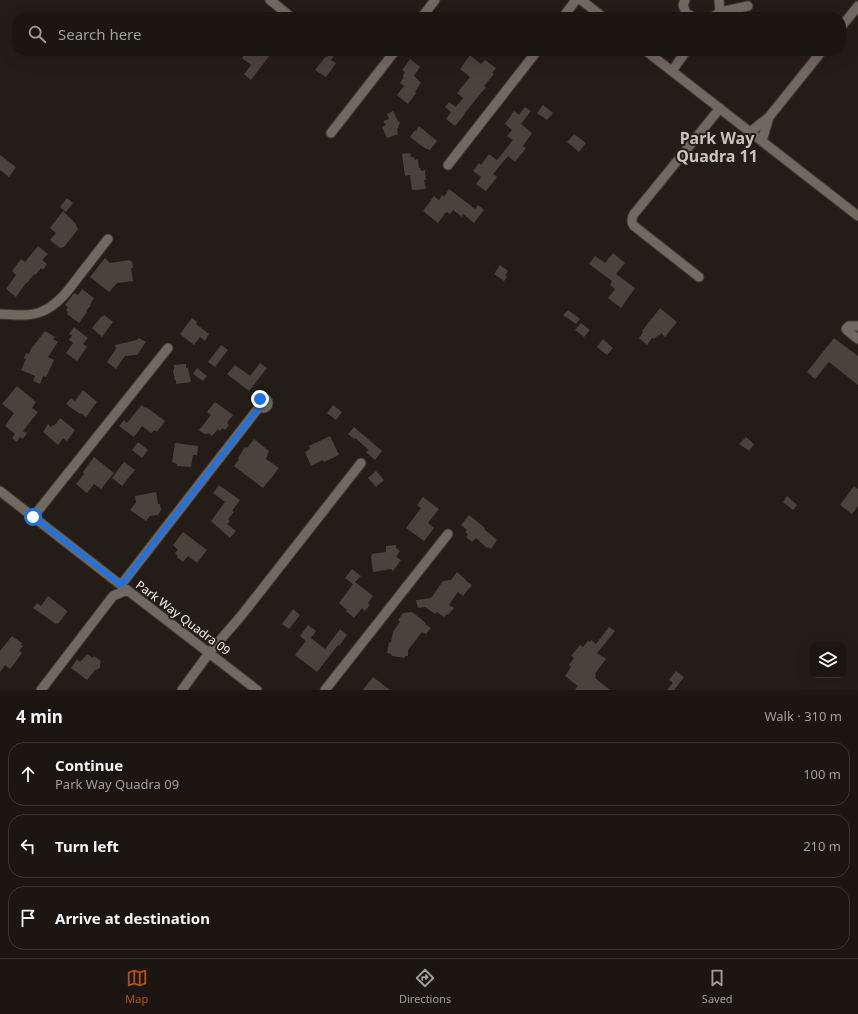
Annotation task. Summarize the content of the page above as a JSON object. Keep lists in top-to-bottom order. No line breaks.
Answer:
{"streets":{"street":["Park Way Quadra 09"]},"districts":["Park Way Quadra 11"],"page":{"search":"Search here","heading":["4 min","Walk · 310 m"],"list":[["Continue","Park Way Quadra 09","100 m"],["Turn left","210 m"],"Arrive at destination"],"nav":["Map","Directions","Saved"]}}
